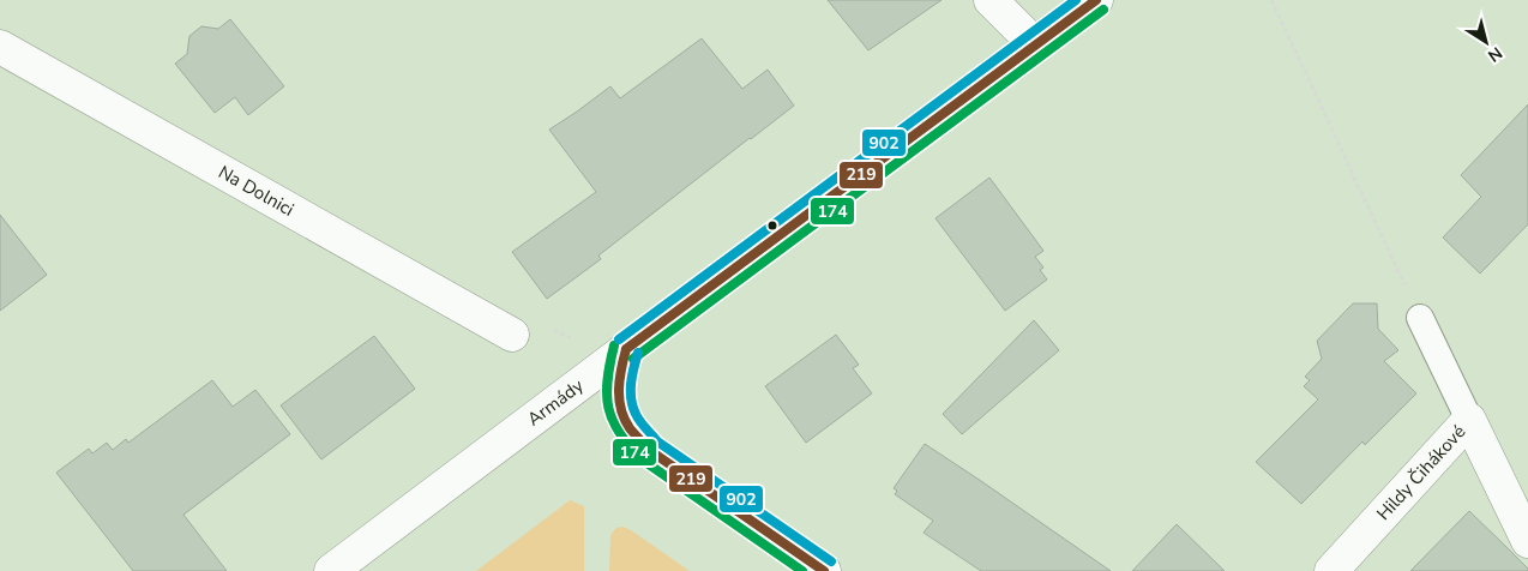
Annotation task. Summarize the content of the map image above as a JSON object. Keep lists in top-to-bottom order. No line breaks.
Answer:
{"streets":{"street":["Na Dolnici","Armády","Hildy Čihákové"]},"lines":["transit line 219","transit line 902","transit line 174"],"north":"bottom right"}
